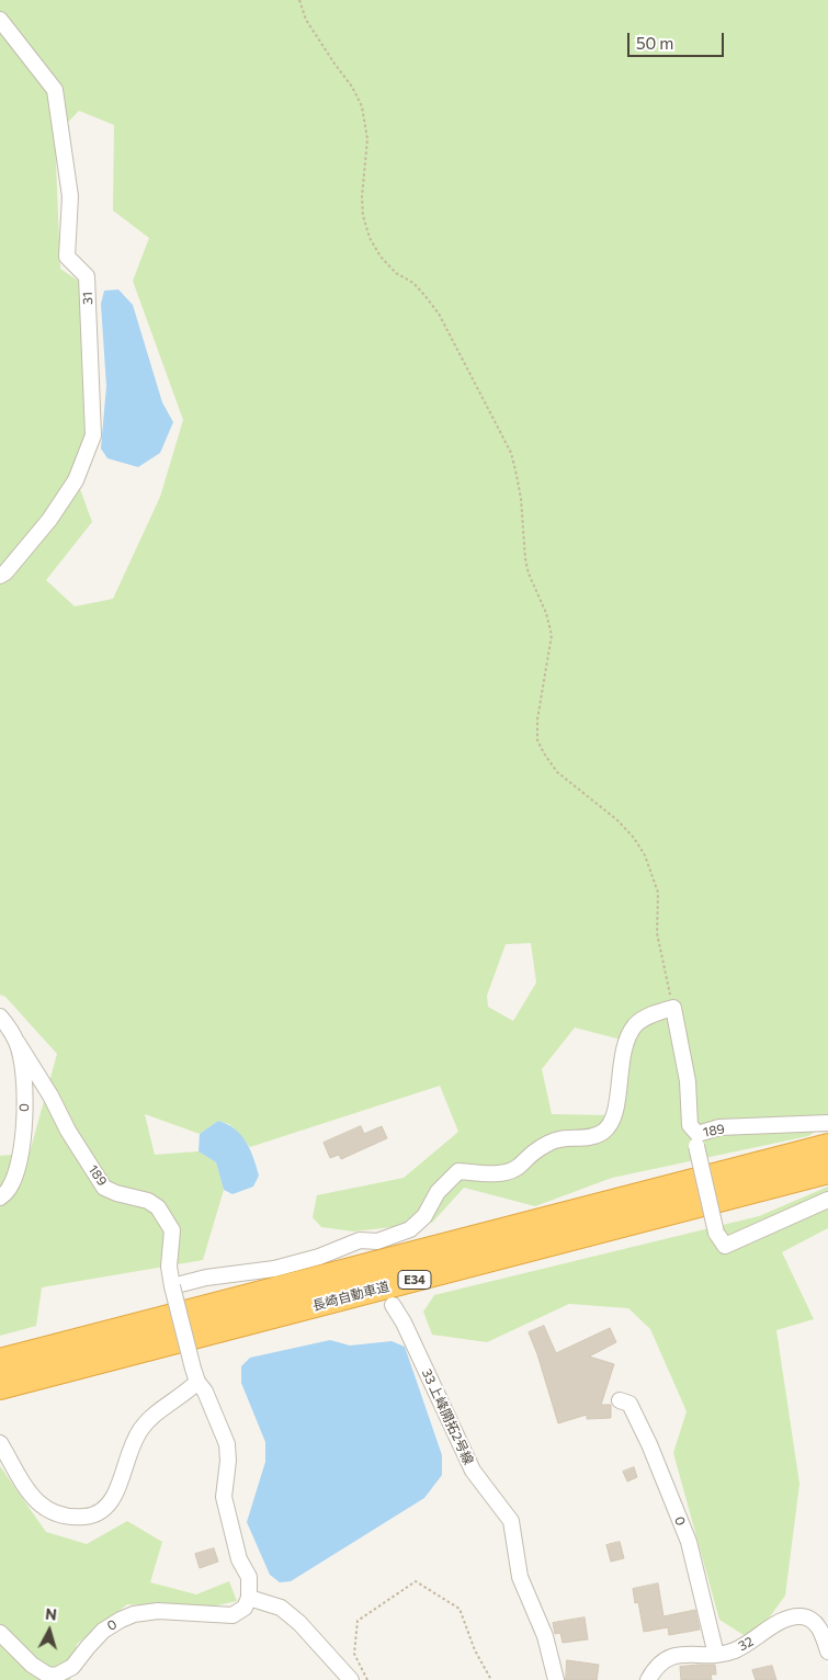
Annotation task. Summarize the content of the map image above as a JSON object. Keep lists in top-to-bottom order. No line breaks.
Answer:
{"streets":{"highway":["E34","長崎自動車道"],"street":["31","0","189","33 上峰開拓2号線","32"]},"crossings":[["0","189"],["0","32"]],"scale_bar":"50 m","north":"top"}
